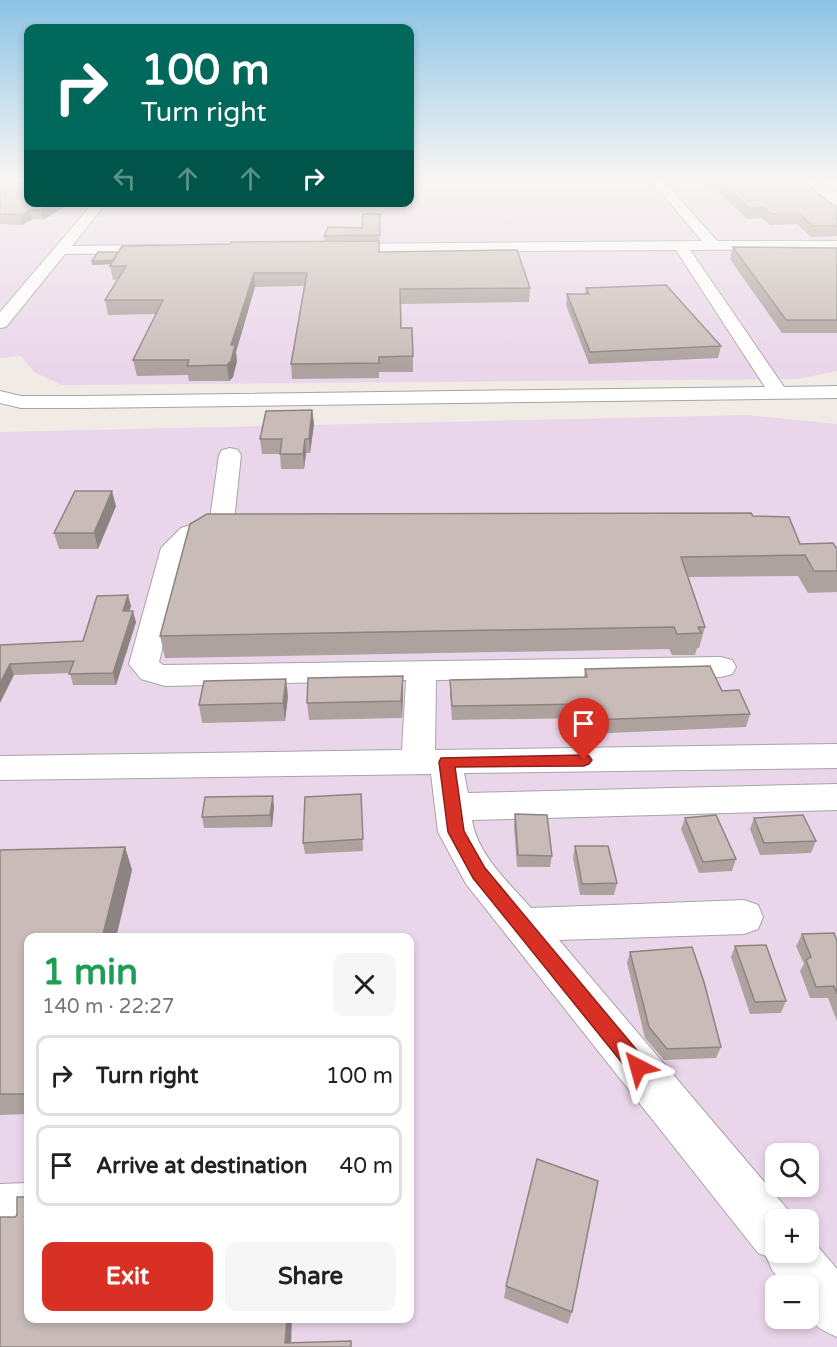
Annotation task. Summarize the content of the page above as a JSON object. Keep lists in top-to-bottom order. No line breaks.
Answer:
{"page":{"turn":["100 m","Turn right"],"heading":["1 min","140 m · 22:27"],"list":[{"name":"Turn right","value":"100 m"},{"name":"Arrive at destination","value":"40 m"}],"map_buttons":["+","−"],"buttons":["Exit","Share"]}}
